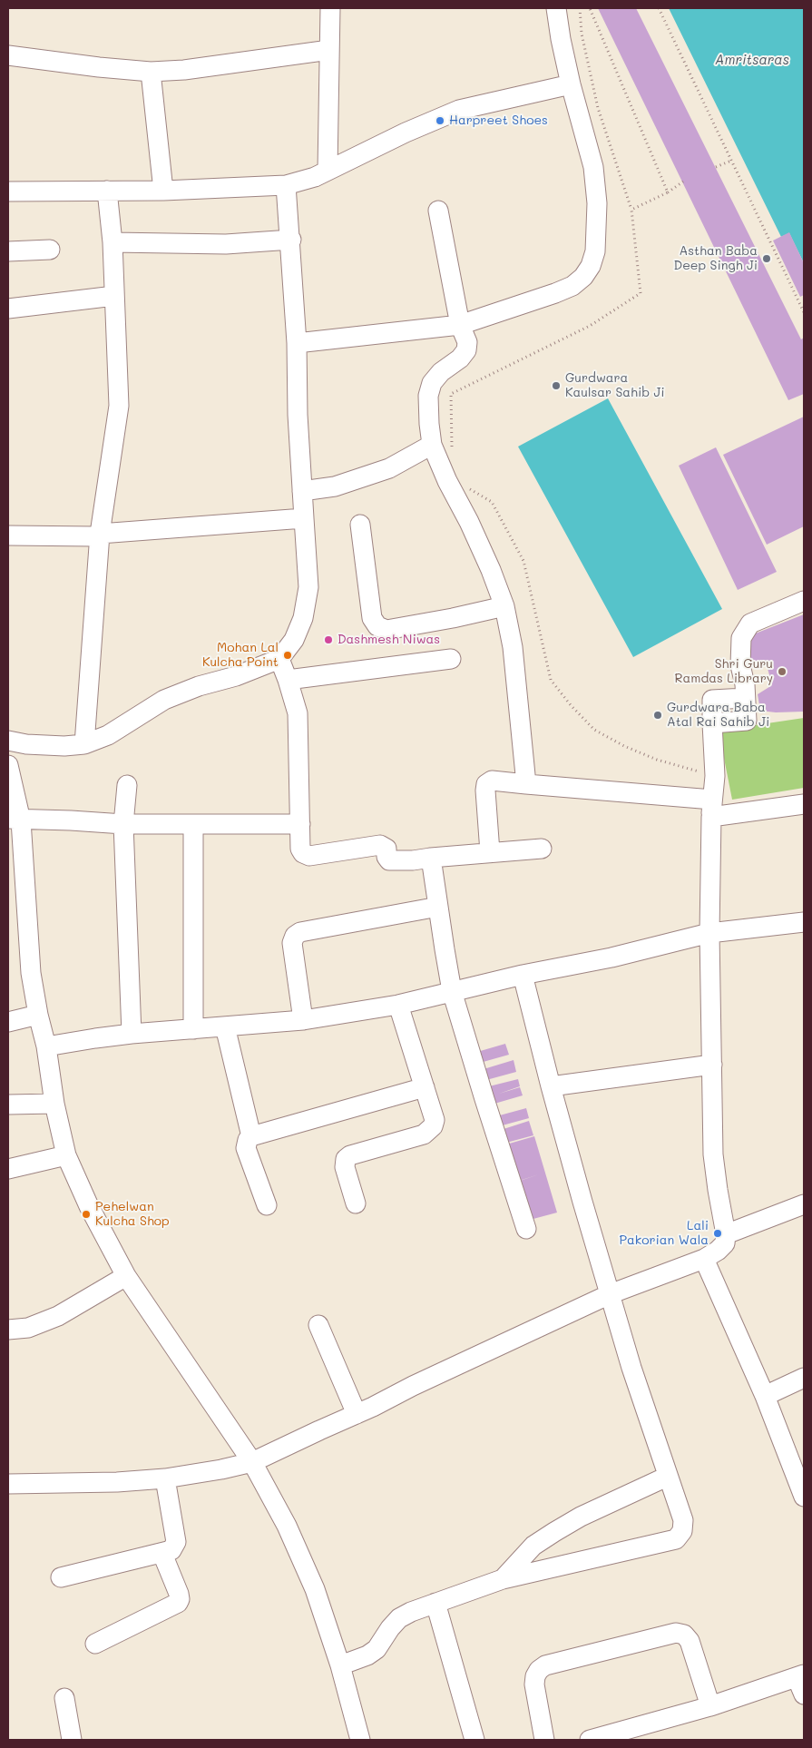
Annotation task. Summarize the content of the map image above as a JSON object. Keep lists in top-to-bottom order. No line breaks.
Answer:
{"water":["Amritsaras"],"places":["Harpreet Shoes","Asthan Baba Deep Singh Ji","Gurdwara Kaulsar Sahib Ji","Dashmesh Niwas","Mohan Lal Kulcha Point","Shri Guru Ramdas Library","Gurdwara Baba Atal Rai Sahib Ji","Pehelwan Kulcha Shop","Lali Pakorian Wala"]}
